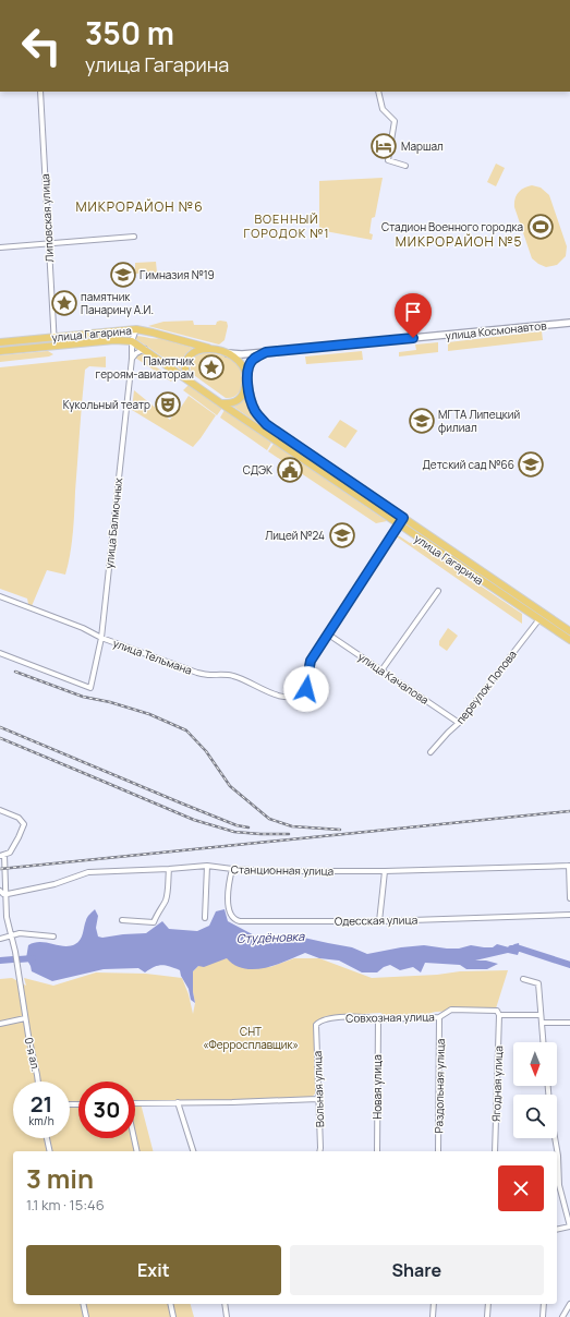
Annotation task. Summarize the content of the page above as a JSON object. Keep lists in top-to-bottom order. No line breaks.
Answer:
{"streets":{"main road":["улица Космонавтов","улица Гагарина"],"street":["Липовская улица","улица Балмочных","улица Тельмана","улица Качалова","переулок Попова","Станционная улица","Одесская улица","Совхозная улица","0-я ал.","Ягодная улица","Раздольная улица","Новая улица","Вольная улица"]},"crossings":[["Липовская улица","улица Гагарина"],["улица Космонавтов","улица Гагарина"],["улица Гагарина","улица Балмочных"],["улица Гагарина","переулок Попова"],["улица Балмочных","улица Тельмана"],["улица Тельмана","улица Качалова"],["улица Качалова","переулок Попова"],["Станционная улица","Одесская улица"],["Станционная улица","0-я ал."],["Совхозная улица","Ягодная улица"],["Совхозная улица","Раздольная улица"],["Совхозная улица","Новая улица"],["Совхозная улица","Вольная улица"]],"districts":["МИКРОРАЙОН №6","ВОЕННЫЙ ГОРОДОК №1","МИКРОРАЙОН №5"],"water":["Студёновка"],"parks":["СНТ «Ферросплавщик»"],"places":{"hotel":["Маршал"],"sports":["Стадион Военного городка"],"school or university":["Гимназия №19","МГТА Липецкий филиал","Детский сад №66","Лицей №24"],"place":["памятник Панарину А.И.","Памятник героям-авиаторам"],"theatre":["Кукольный театр"],"public building":["СДЭК"]},"north":"bottom","page":{"turn":["350 m","улица Гагарина"],"speed":"21 km/h","limit":"30","heading":["3 min","1.1 km · 15:46"],"buttons":["Exit","Share"]}}
